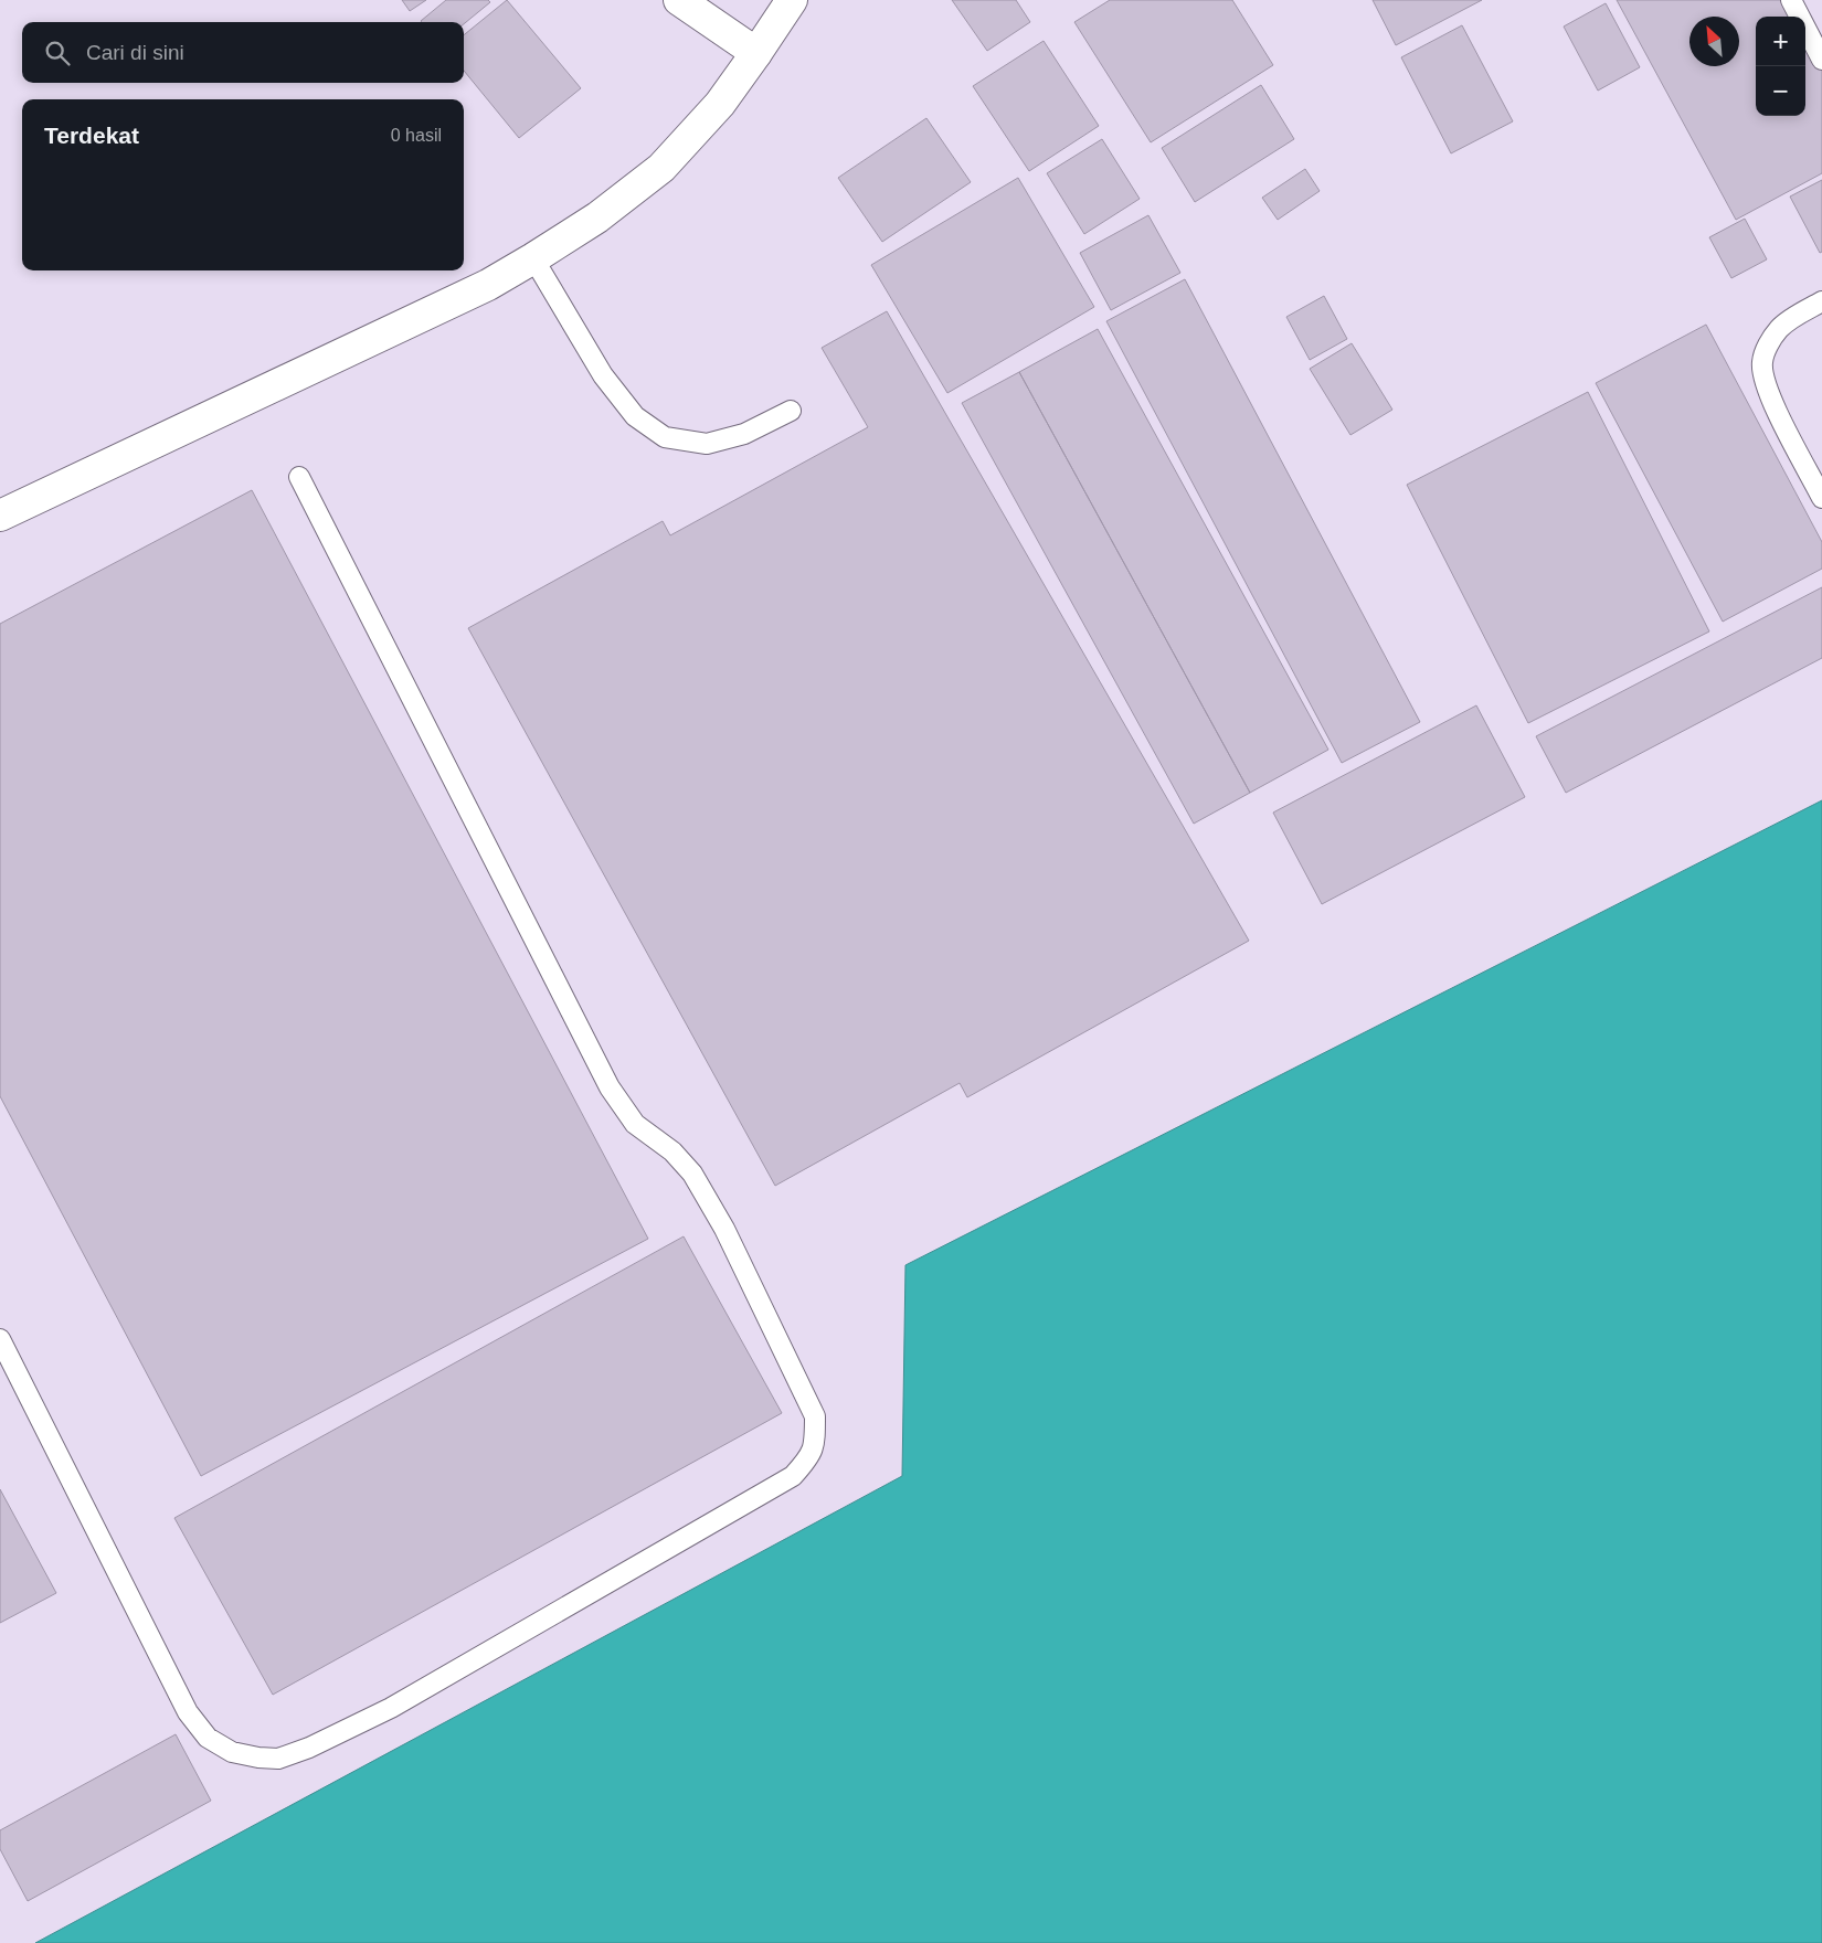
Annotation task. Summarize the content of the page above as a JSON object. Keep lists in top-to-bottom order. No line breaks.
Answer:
{"north":"top left","page":{"map_buttons":["+","−"],"search":"Cari di sini","heading":["Terdekat","0 hasil"]}}
